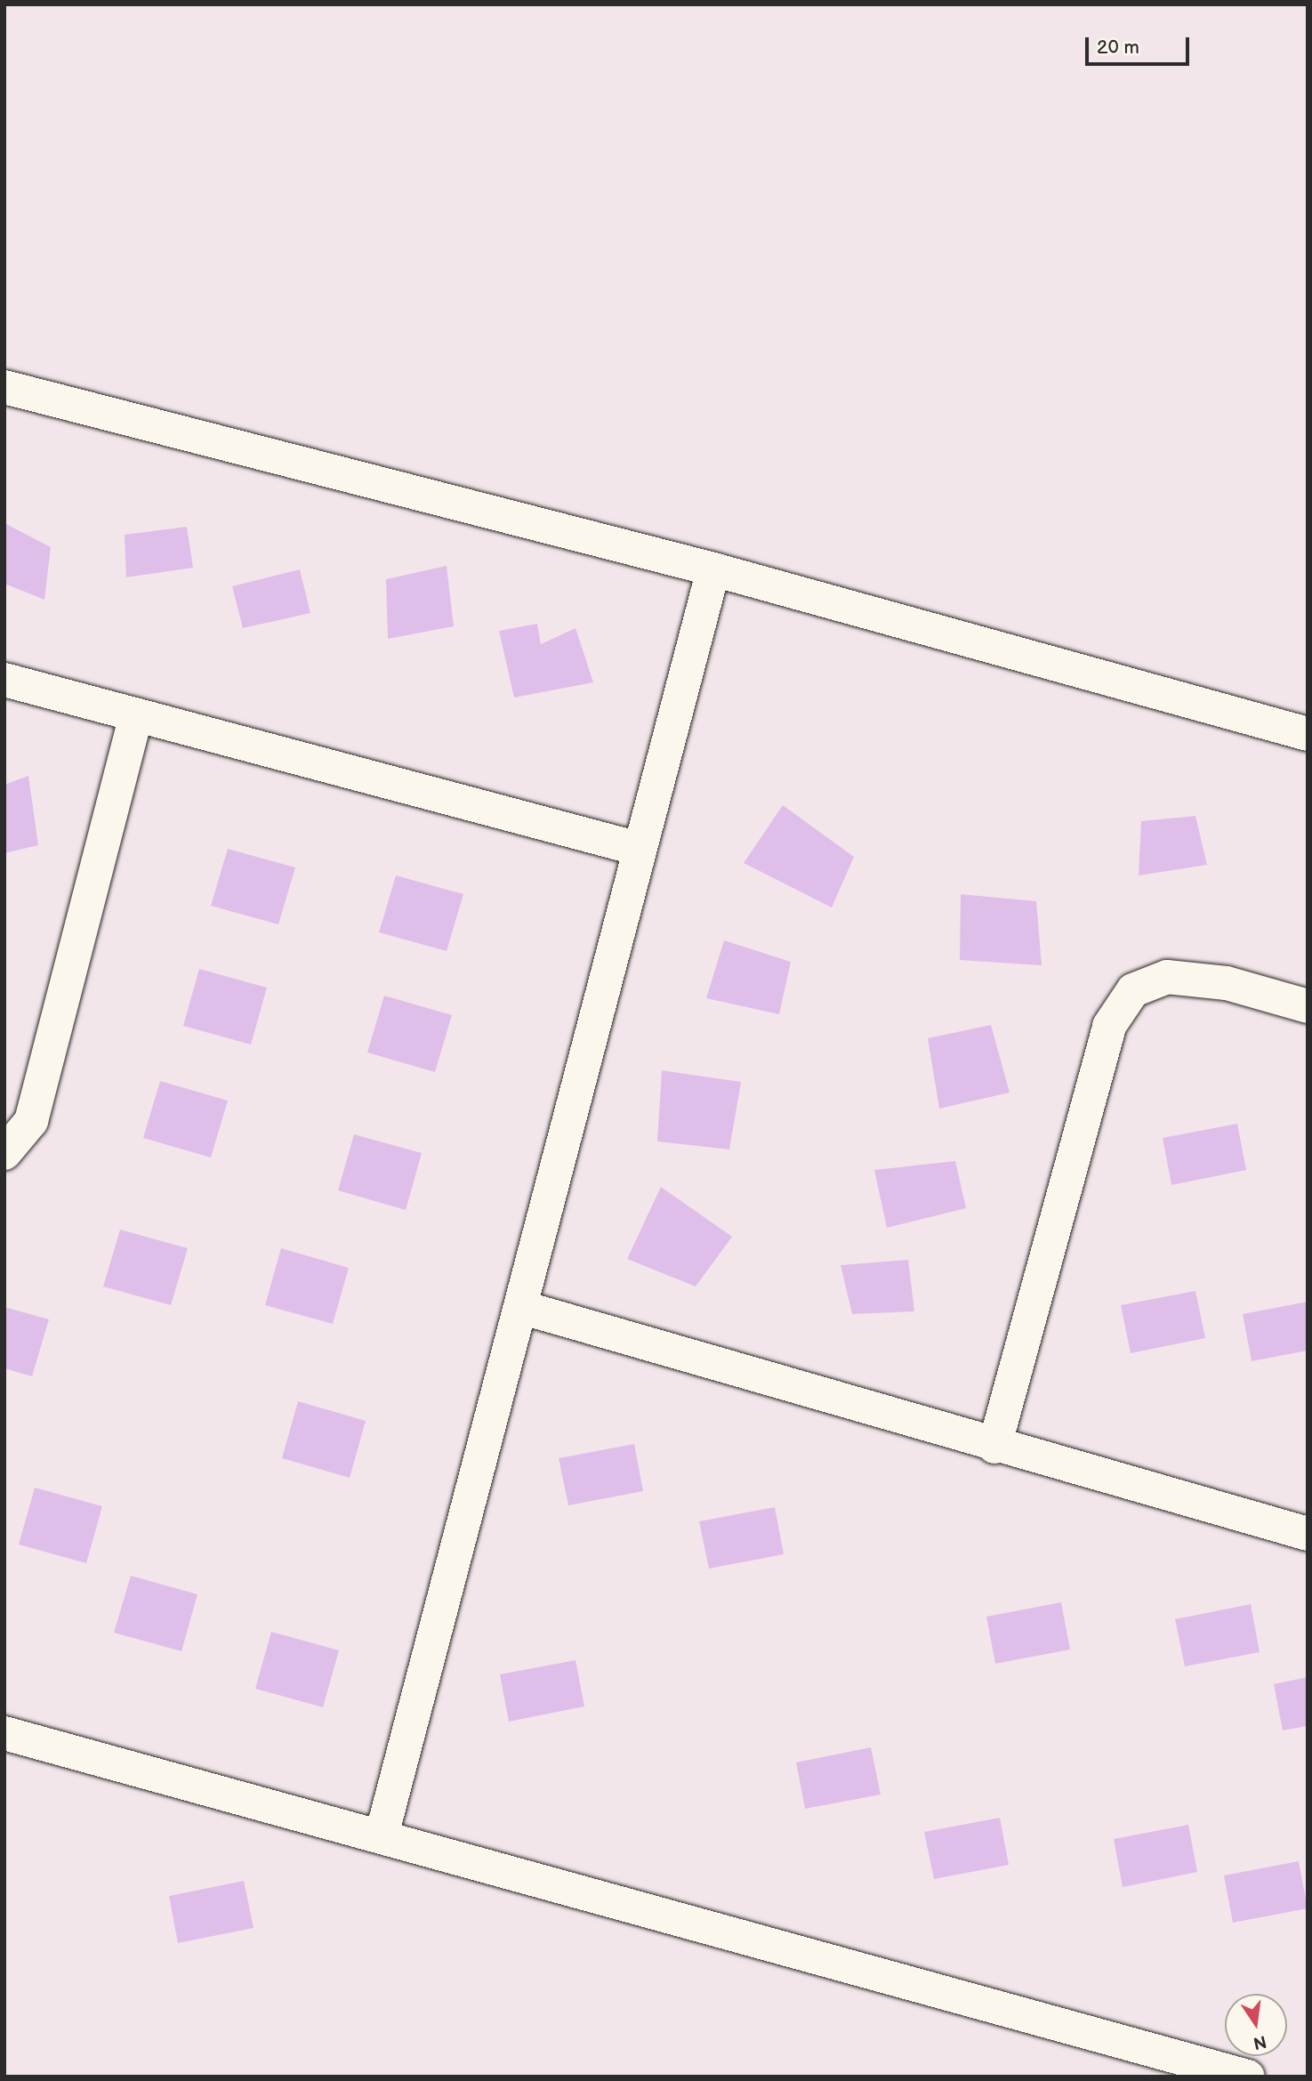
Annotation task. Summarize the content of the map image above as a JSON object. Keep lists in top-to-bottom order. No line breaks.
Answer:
{"scale_bar":"20 m","north":"bottom"}
